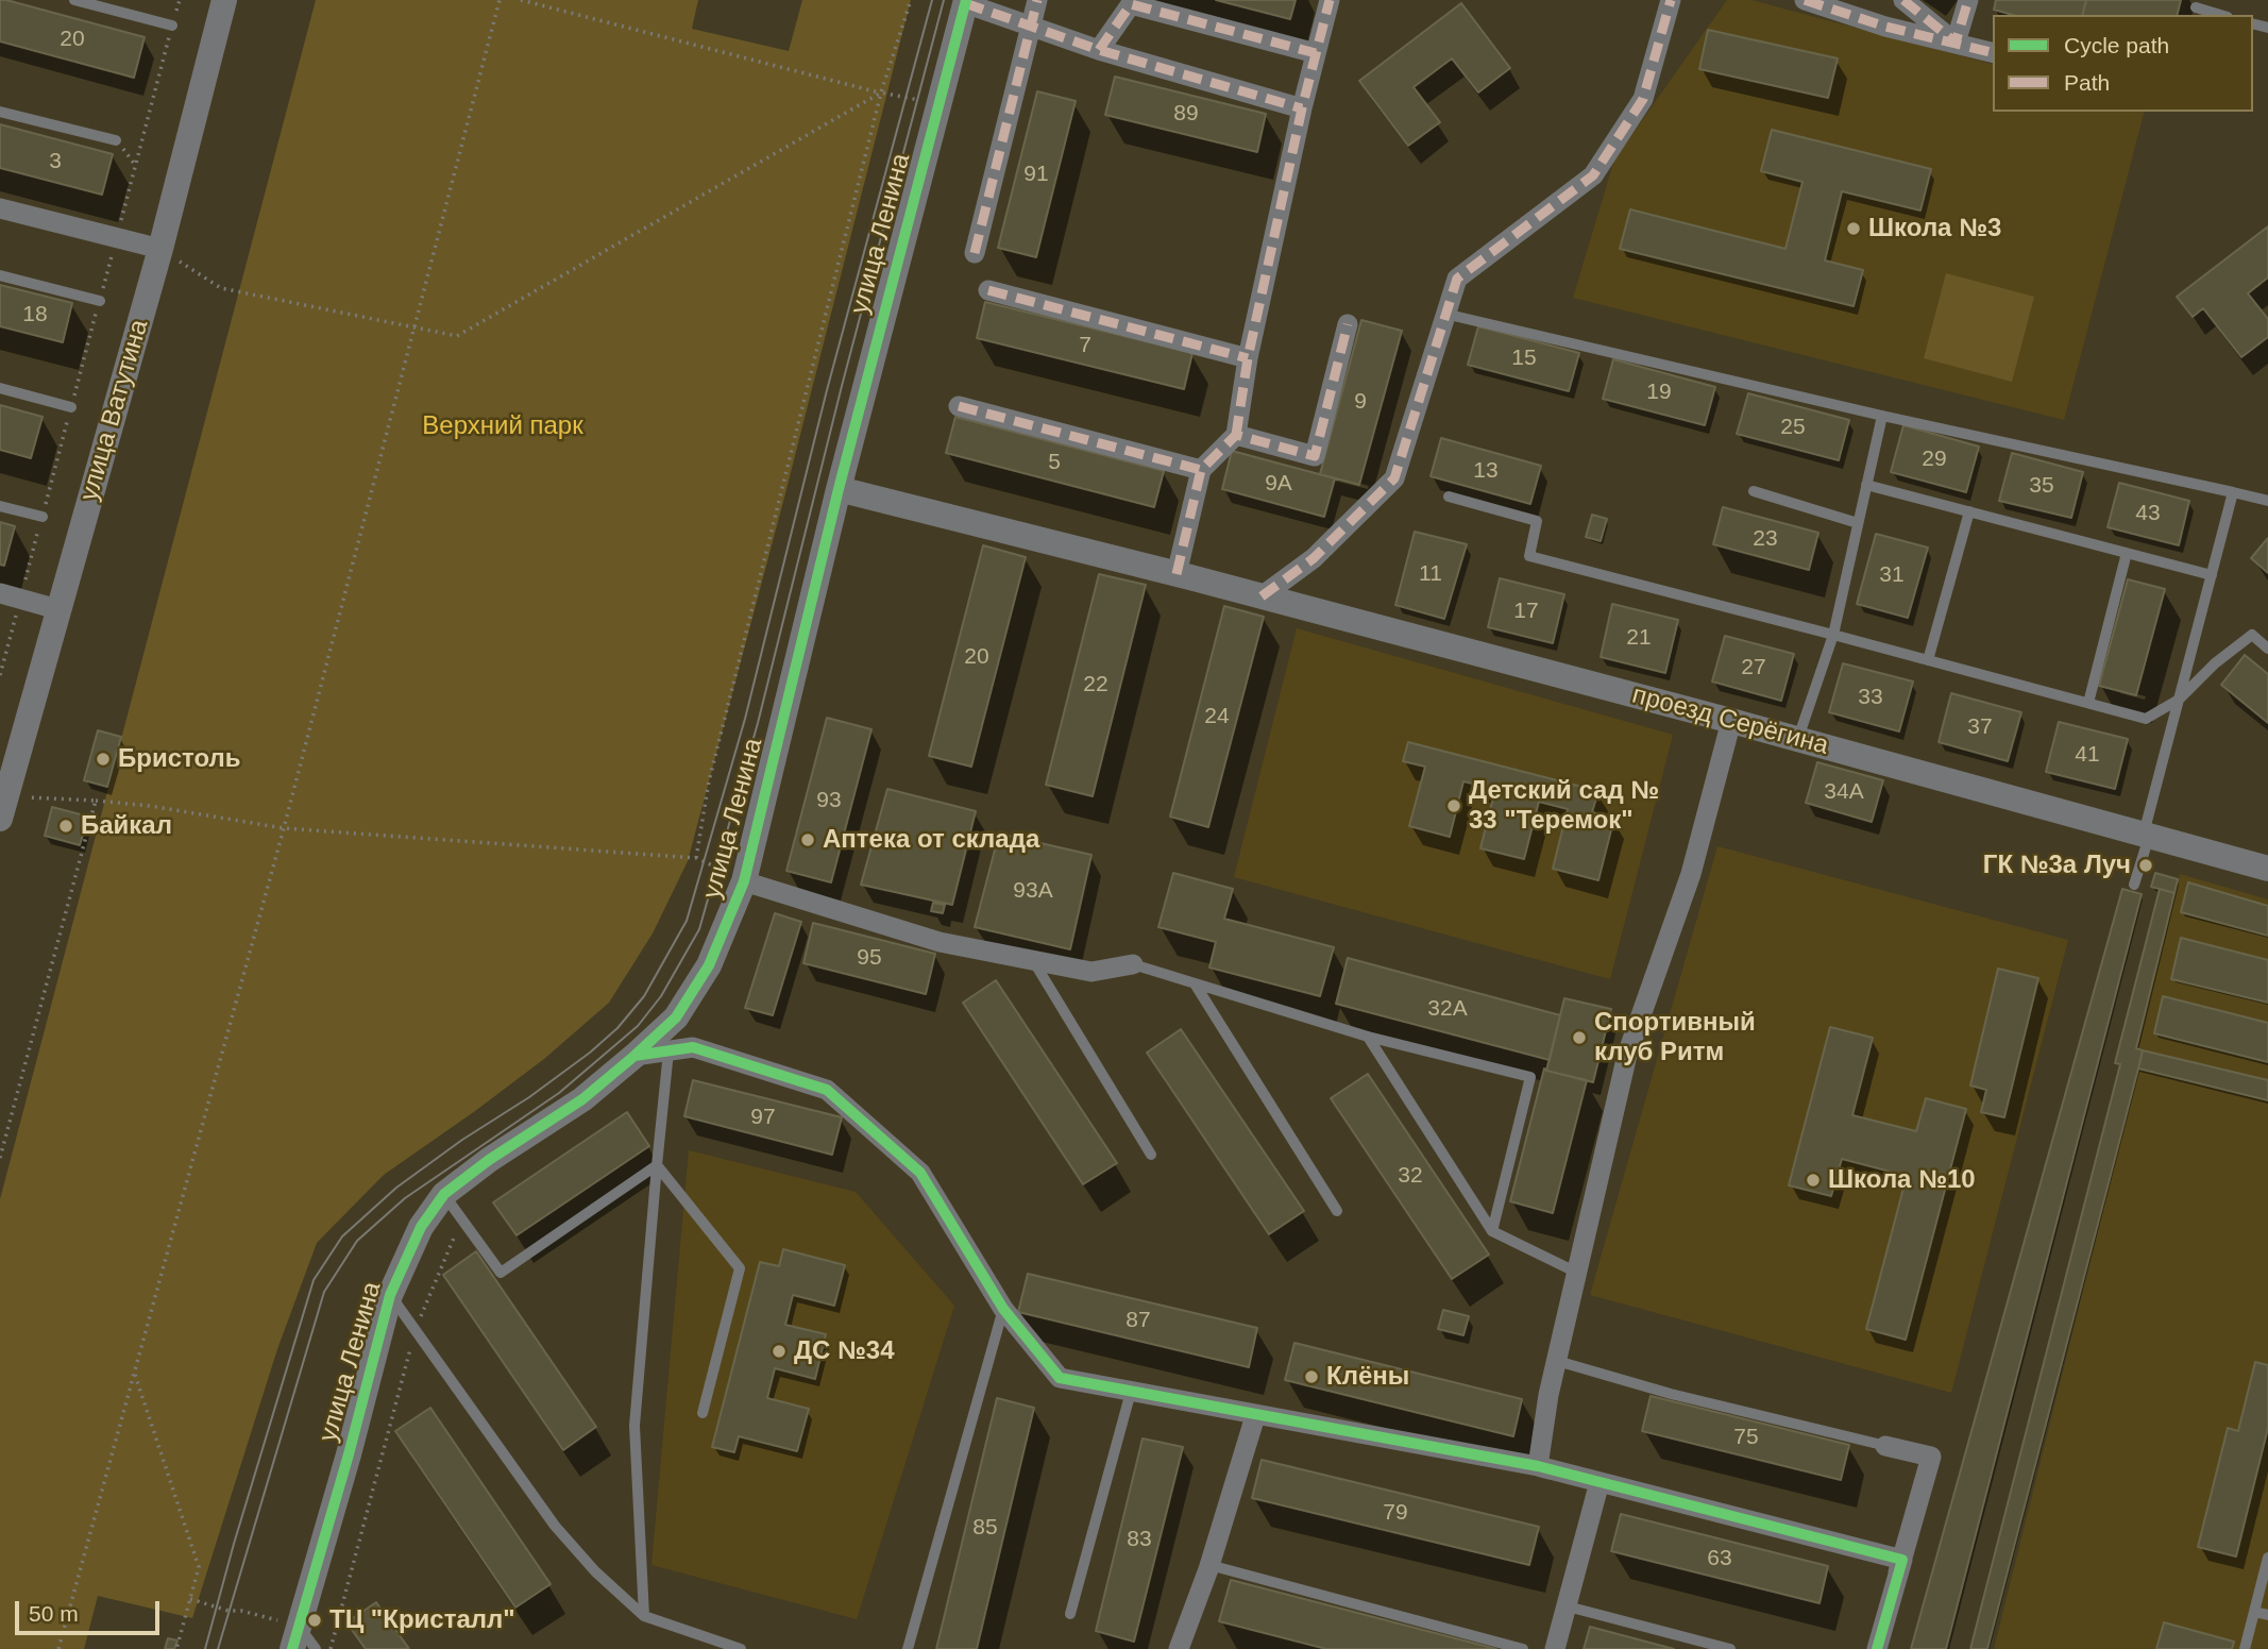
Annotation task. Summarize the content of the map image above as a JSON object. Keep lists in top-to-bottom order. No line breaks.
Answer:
{"streets":{"street":["улица Ленина","улица Ватутина","проезд Серёгина"]},"crossings":[["улица Ленина","проезд Серёгина"]],"parks":["Верхний парк"],"places":["Школа №3","Бристоль","Детский сад № 33 \"Теремок\"","Байкал","Аптека от склада","ГК №3а Луч","Спортивный клуб Ритм","Школа №10","ДС №34","Клёны","ТЦ \"Кристалл\""],"house_numbers":["20","89","3","91","18","7","15","19","9","25","29","5","13","9А","35","43","23","11","31","17","21","20","27","22","33","24","37","41","34А","93","93А","95","32А","97","32","87","75","79","85","83","63"],"legend":["Cycle path","Path"],"scale_bar":"50 m"}
